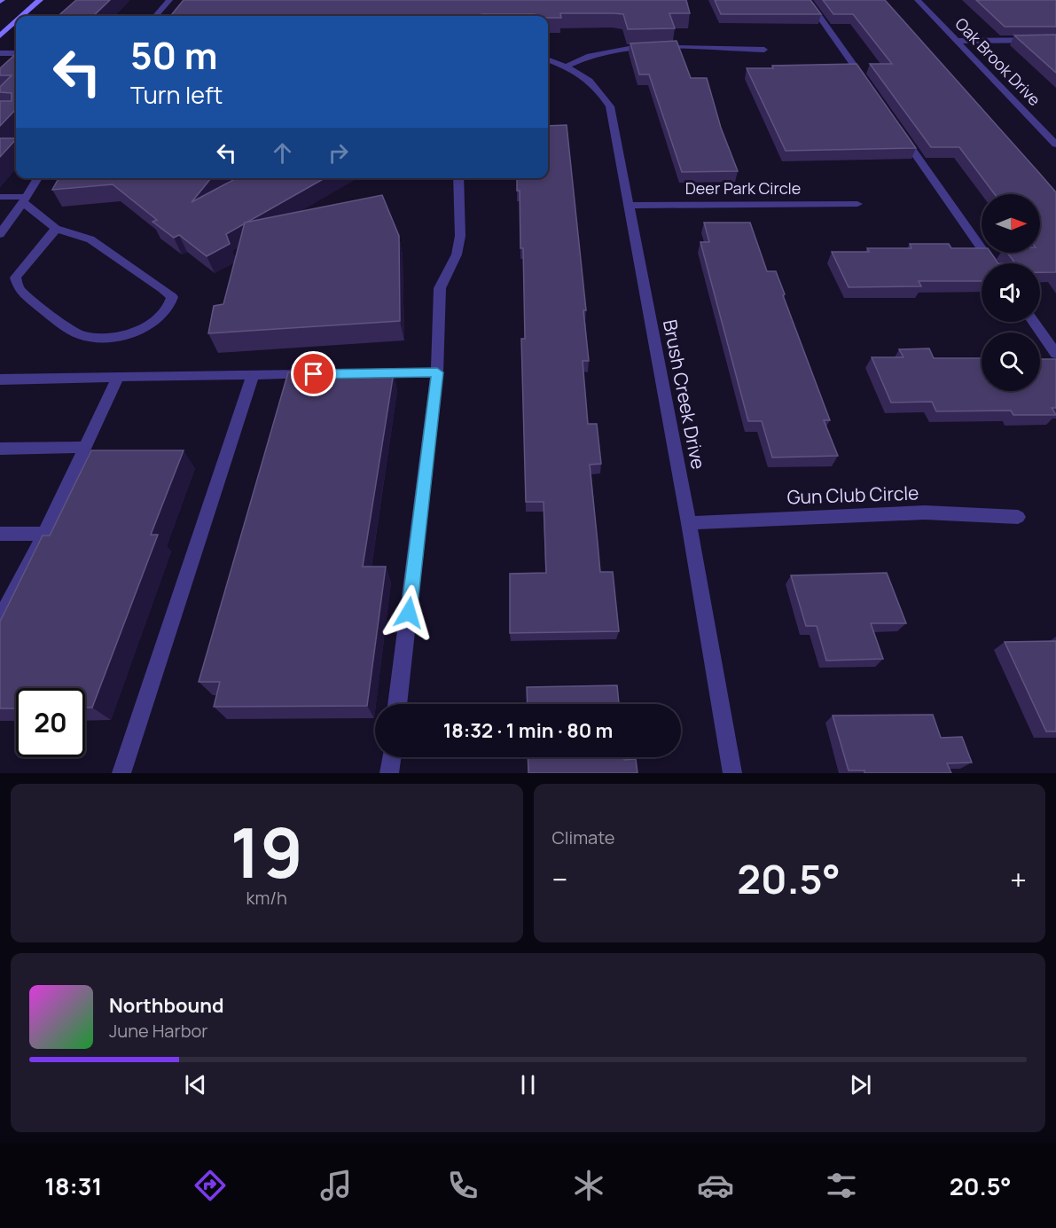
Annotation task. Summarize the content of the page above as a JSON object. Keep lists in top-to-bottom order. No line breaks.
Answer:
{"streets":{"street":["Oak Brook Drive","Deer Park Circle","Brush Creek Drive","Gun Club Circle"]},"crossings":[["Deer Park Circle","Brush Creek Drive"],["Brush Creek Drive","Gun Club Circle"]],"north":"right","page":{"turn":["50 m","Turn left"],"limit":"20","trip":"18:32 · 1 min · 80 m","tile":[["19","km/h"],"Climate"],"heat":["−","20.5°","+"],"song":["Northbound","June Harbor"],"tabs":["18:31","20.5°"]}}
